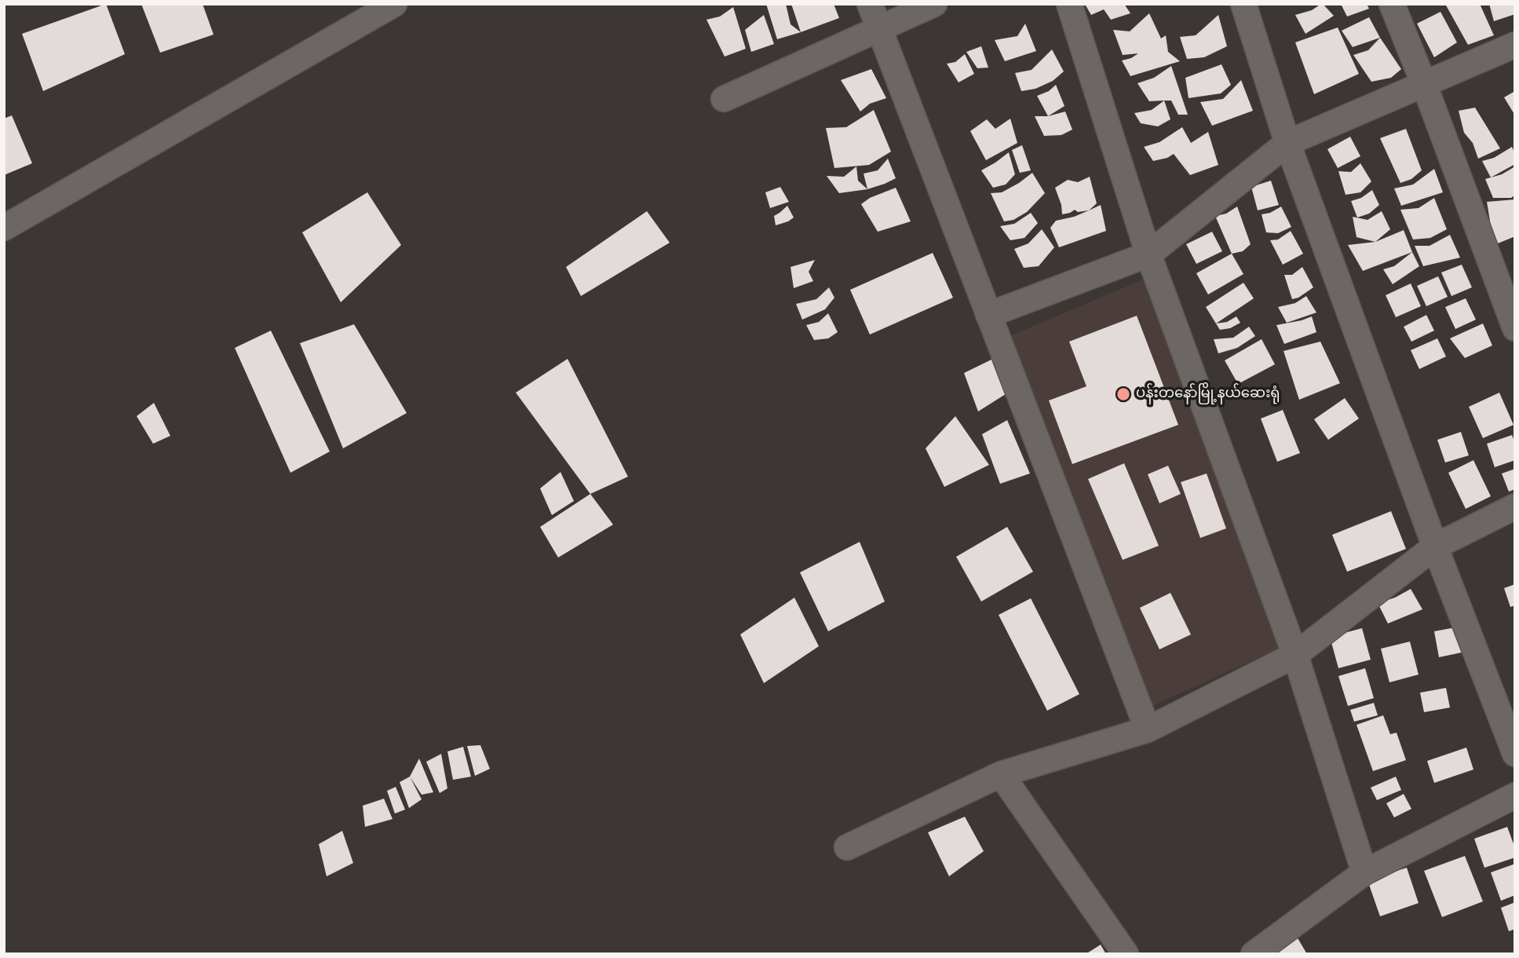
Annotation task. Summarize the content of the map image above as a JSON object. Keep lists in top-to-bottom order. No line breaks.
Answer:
{"places":["ပန်းတနော်မြို့နယ်ဆေးရုံ"]}
